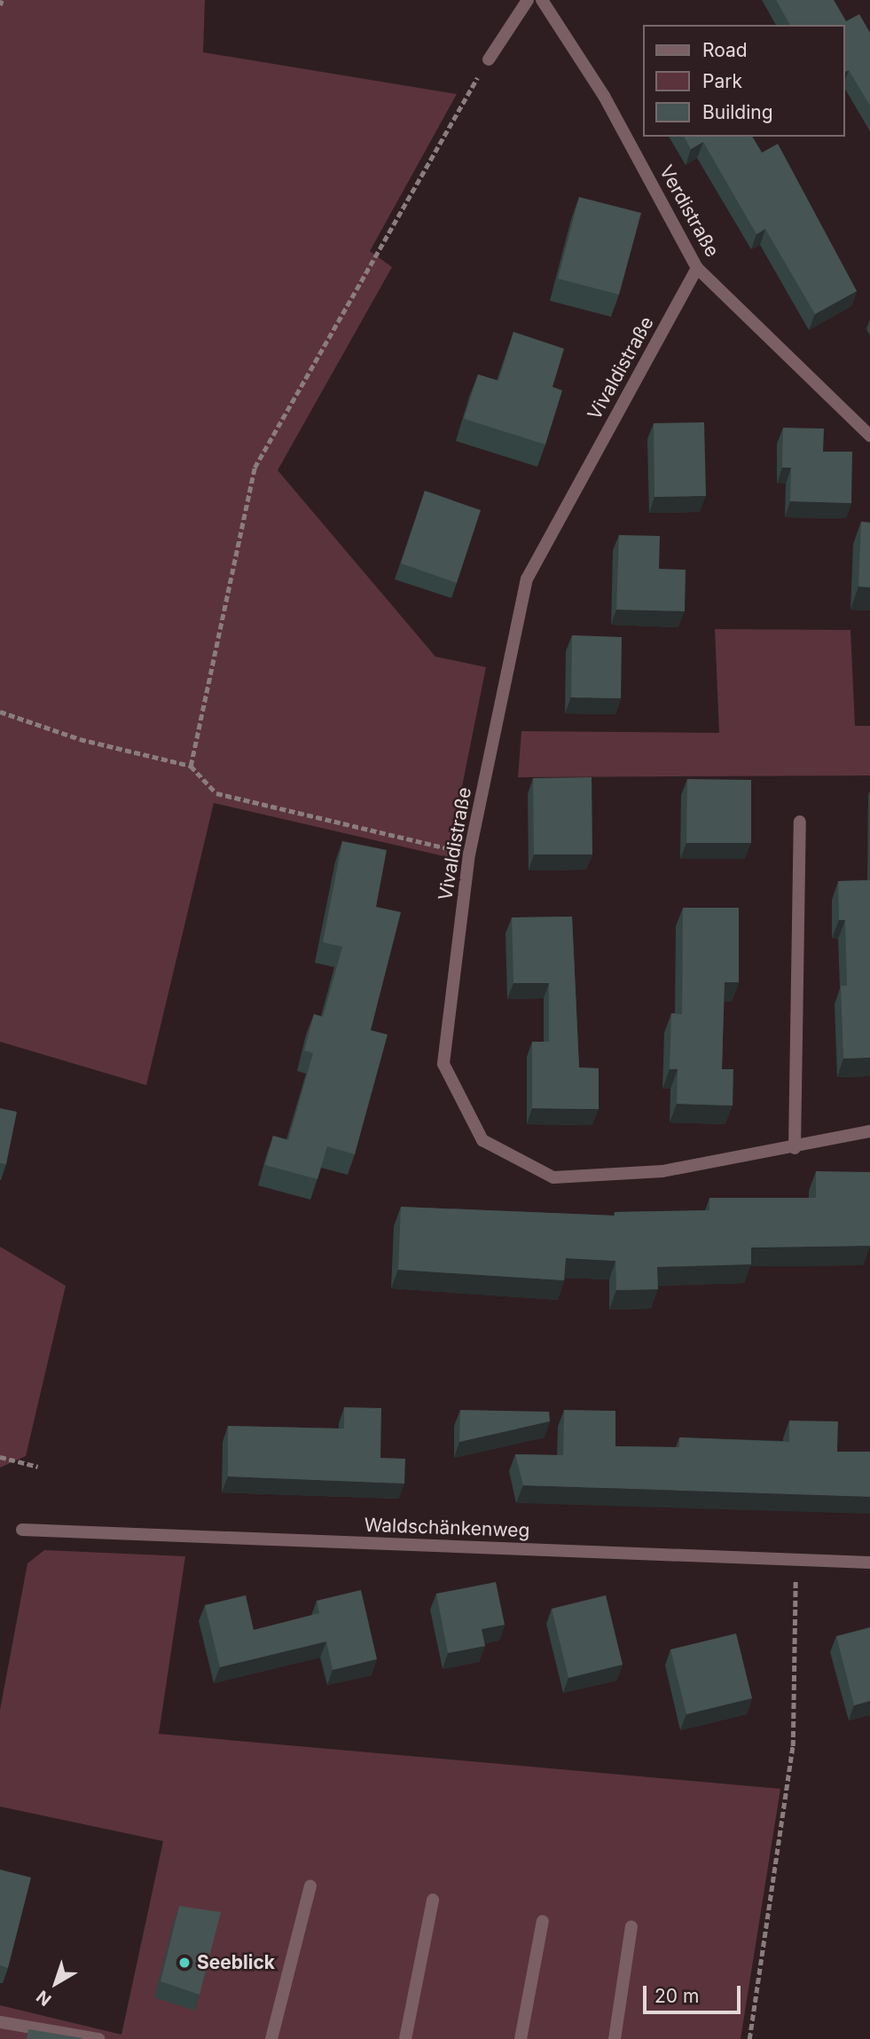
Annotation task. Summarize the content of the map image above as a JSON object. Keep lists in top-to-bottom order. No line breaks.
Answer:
{"streets":{"street":["Verdistraße","Vivaldistraße","Waldschänkenweg"]},"crossings":[["Verdistraße","Vivaldistraße"]],"places":["Seeblick"],"legend":["Road","Park","Building"],"scale_bar":"20 m","north":"bottom left"}
